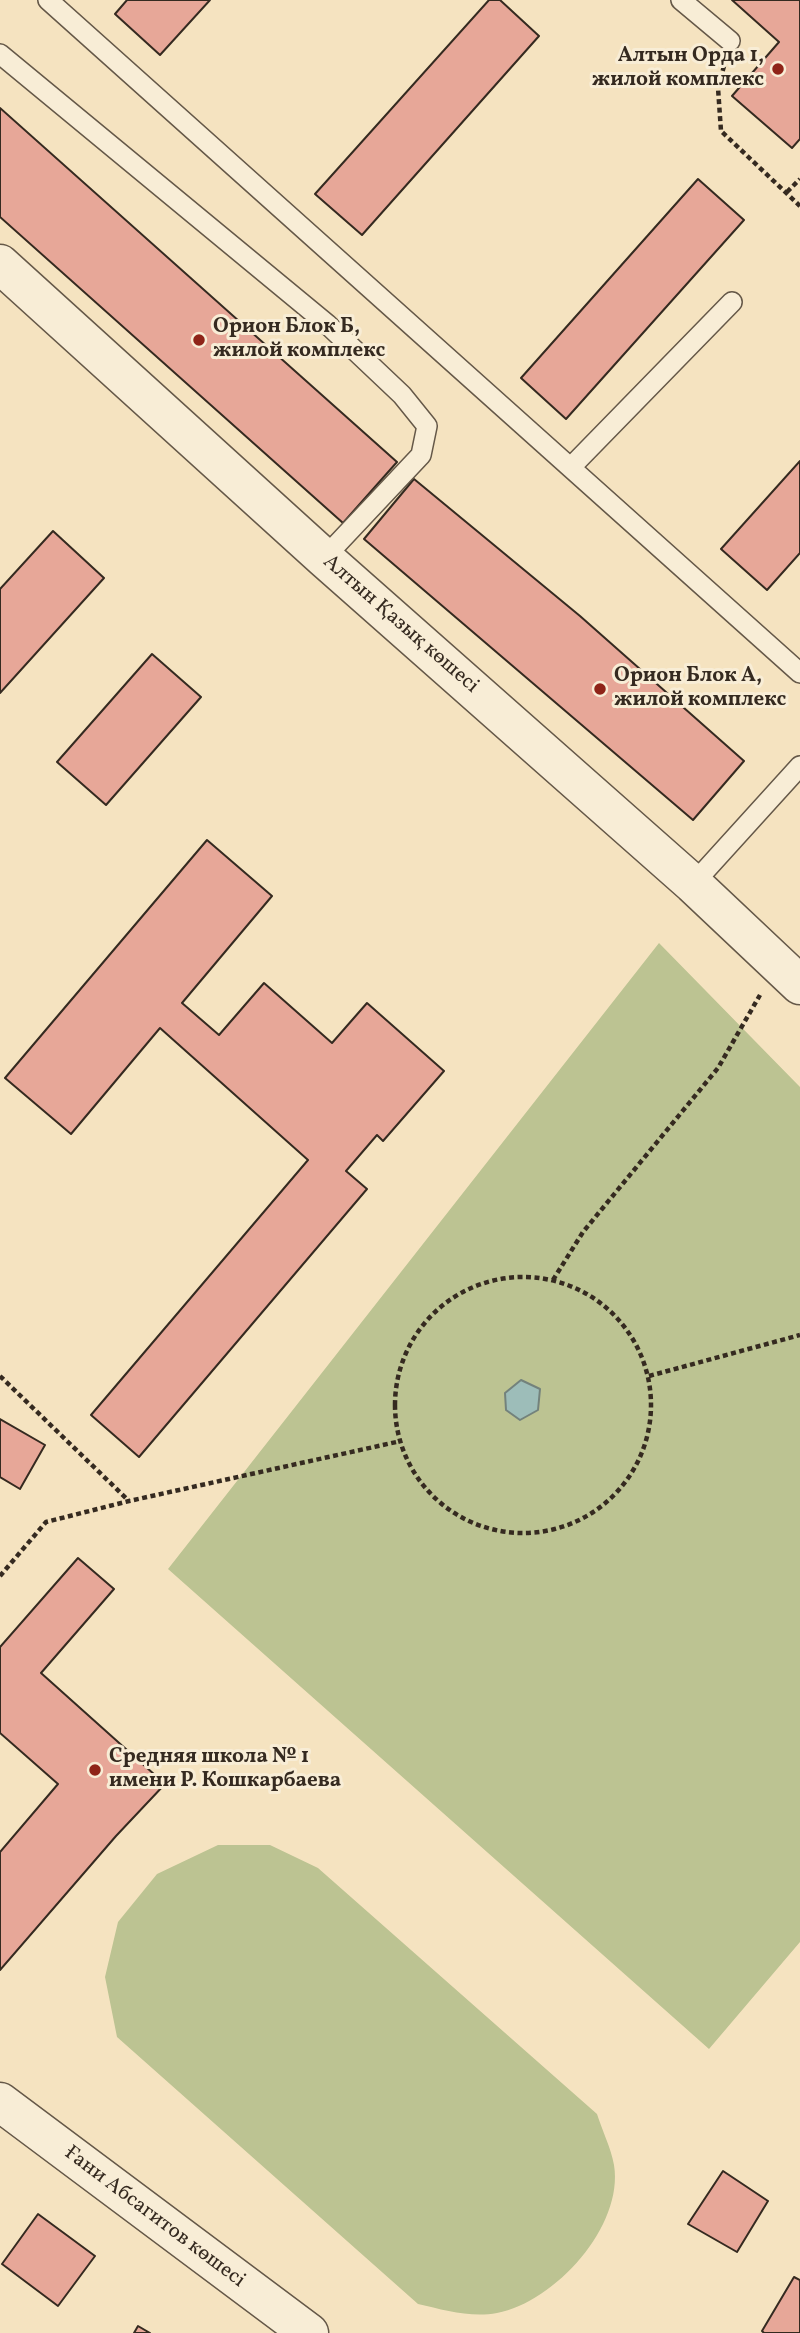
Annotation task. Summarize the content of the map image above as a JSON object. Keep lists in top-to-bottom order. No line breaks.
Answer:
{"streets":{"street":["Алтын Қазық көшесі","Ғани Абсагитов көшесі"]},"places":["Алтын Орда 1, жилой комплекс","Орион Блок Б, жилой комплекс","Орион Блок А, жилой комплекс","Средняя школа № 1 имени Р. Кошкарбаева"]}
